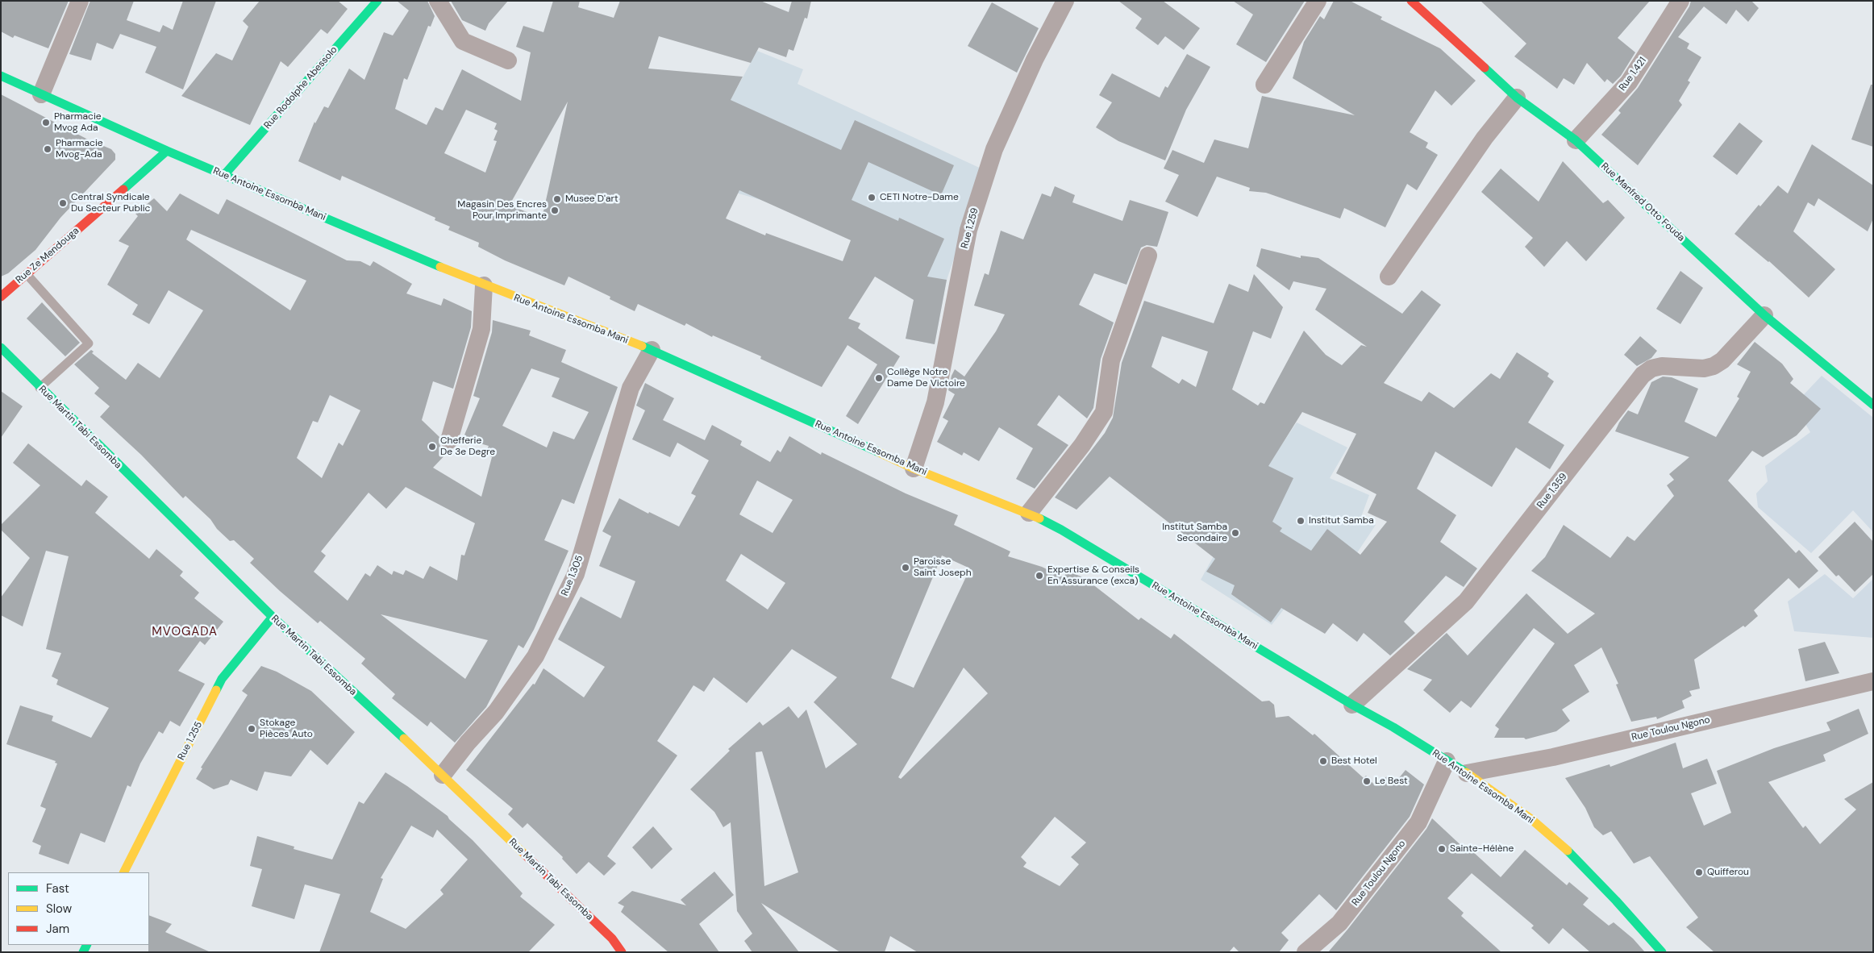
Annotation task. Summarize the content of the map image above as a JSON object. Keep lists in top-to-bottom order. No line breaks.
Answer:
{"streets":{"main road":["Rue Rodolphe Abessolo","Rue Antoine Essomba Mani","Rue Manfred Otto Fouda","Rue Ze Mendouga","Rue Martin Tabi Essomba","Rue 1.255"],"street":["Rue 1.421","Rue 1.259","Rue 1.359","Rue 1.305","Rue Toulou Ngono"]},"crossings":[["Rue 1.421","Rue Manfred Otto Fouda"],["Rue Rodolphe Abessolo","Rue Antoine Essomba Mani"],["Rue Antoine Essomba Mani","Rue 1.259"],["Rue Antoine Essomba Mani","Rue Ze Mendouga"],["Rue Antoine Essomba Mani","Rue 1.359"],["Rue Antoine Essomba Mani","Rue 1.305"],["Rue Antoine Essomba Mani","Rue Toulou Ngono"],["Rue Manfred Otto Fouda","Rue 1.359"],["Rue Martin Tabi Essomba","Rue 1.305"],["Rue Martin Tabi Essomba","Rue 1.255"]],"districts":["MVOGADA"],"places":["Pharmacie Mvog Ada","Pharmacie Mvog-Ada","CETI Notre-Dame","Musee D'art","Central Syndicale Du Secteur Public","Magasin Des Encres Pour Imprimante","Collège Notre Dame De Victoire","Chefferie De 3e Degre","Institut Samba","Institut Samba Secondaire","Paroisse Saint Joseph","Expertise & Conseils En Assurance (exca)","Stokage Pièces Auto","Best Hotel","Le Best","Sainte-Hélène","Quifferou"],"legend":["Fast","Slow","Jam"]}
